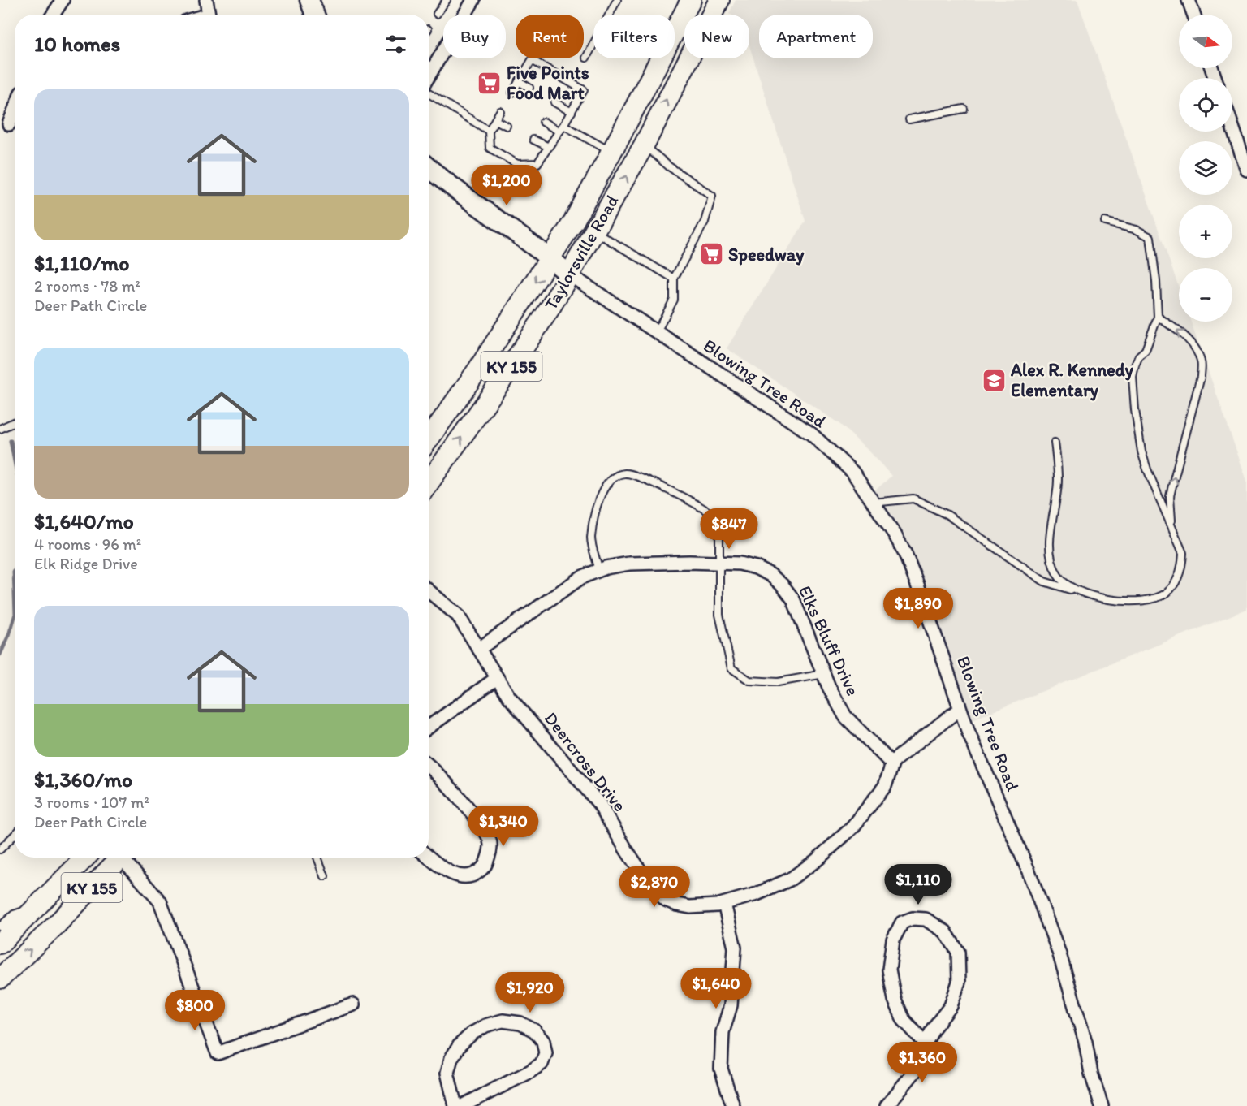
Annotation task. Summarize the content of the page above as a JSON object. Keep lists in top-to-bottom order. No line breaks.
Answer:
{"streets":{"main road":["Taylorsville Road","KY 155"],"street":["Blowing Tree Road","Elks Bluff Drive","Deercross Drive"]},"crossings":[["Taylorsville Road","Blowing Tree Road"],["Blowing Tree Road","Deercross Drive"],["Elks Bluff Drive","Deercross Drive"]],"places":{"supermarket":["Five Points Food Mart","Speedway"],"school or university":["Alex R. Kennedy Elementary"]},"north":"right","page":{"map_buttons":["+","−"],"chip":["Buy","Rent","Filters","New","Apartment"],"heading":"10 homes","list":[{"name":"$1,110/mo","note":"2 rooms · 78 m² · Deer Path Circle"},{"name":"$1,640/mo","note":"4 rooms · 96 m² · Elk Ridge Drive"},{"name":"$1,360/mo","note":"3 rooms · 107 m² · Deer Path Circle"}],"price":["$1,200","$847","$1,890","$1,340","$1,110","$2,870","$1,640","$1,920","$800","$1,360"]}}
